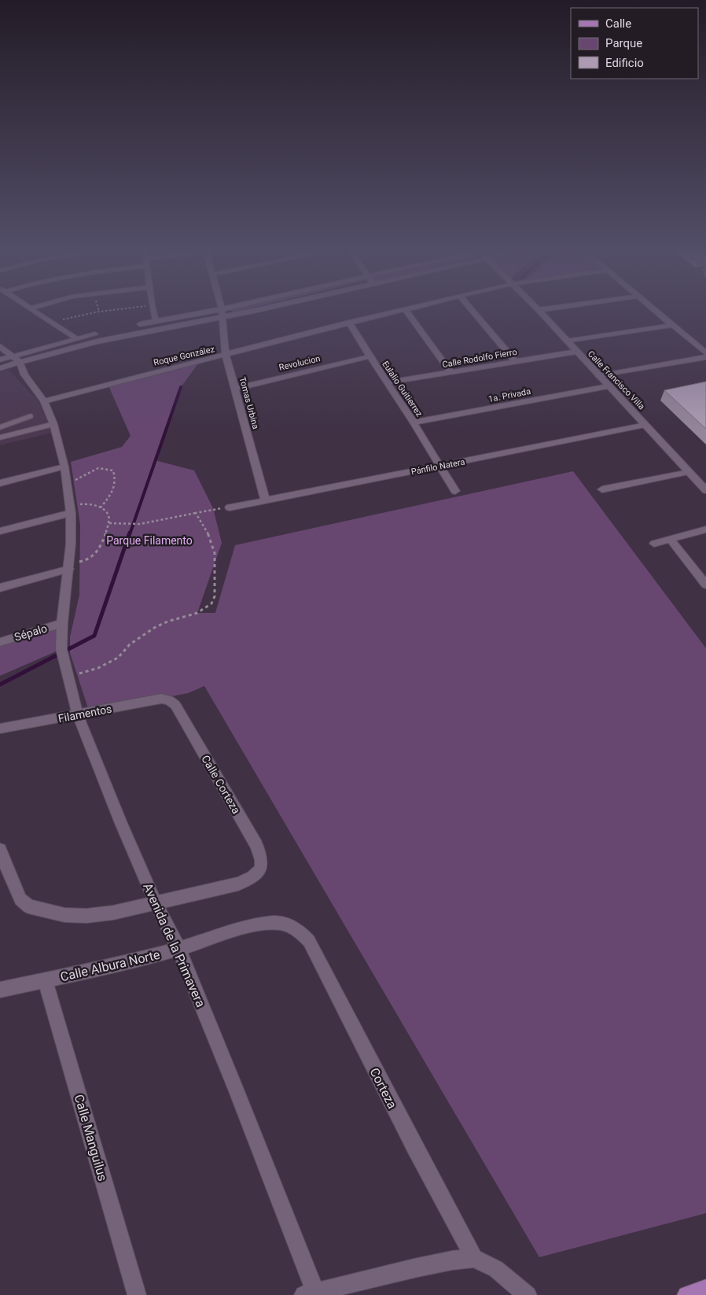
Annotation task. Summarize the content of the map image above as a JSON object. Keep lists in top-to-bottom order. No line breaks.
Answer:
{"streets":{"street":["Roque González","Calle Rodolfo Fierro","Revolucion","Calle Francisco Villa","Eulalio Guitierrez","1a. Privada","Tomas Urbina","Pánfilo Natera","Sépalo","Filamentos","Calle Corteza","Avenida de la Primavera","Calle Albura Norte","Corteza","Calle Manguilus"]},"crossings":[["Roque González","Eulalio Guitierrez"],["Roque González","Tomas Urbina"],["Roque González","Avenida de la Primavera"],["Calle Rodolfo Fierro","Calle Francisco Villa"],["Calle Rodolfo Fierro","Eulalio Guitierrez"],["Revolucion","Eulalio Guitierrez"],["Revolucion","Tomas Urbina"],["Calle Francisco Villa","1a. Privada"],["Calle Francisco Villa","Pánfilo Natera"],["Eulalio Guitierrez","1a. Privada"],["Eulalio Guitierrez","Pánfilo Natera"],["Tomas Urbina","Pánfilo Natera"],["Sépalo","Avenida de la Primavera"],["Filamentos","Calle Corteza"],["Filamentos","Avenida de la Primavera"],["Calle Corteza","Avenida de la Primavera"],["Avenida de la Primavera","Calle Albura Norte"],["Avenida de la Primavera","Corteza"],["Calle Albura Norte","Corteza"],["Calle Albura Norte","Calle Manguilus"]],"parks":["Parque Filamento"],"legend":["Calle","Parque","Edificio"]}
